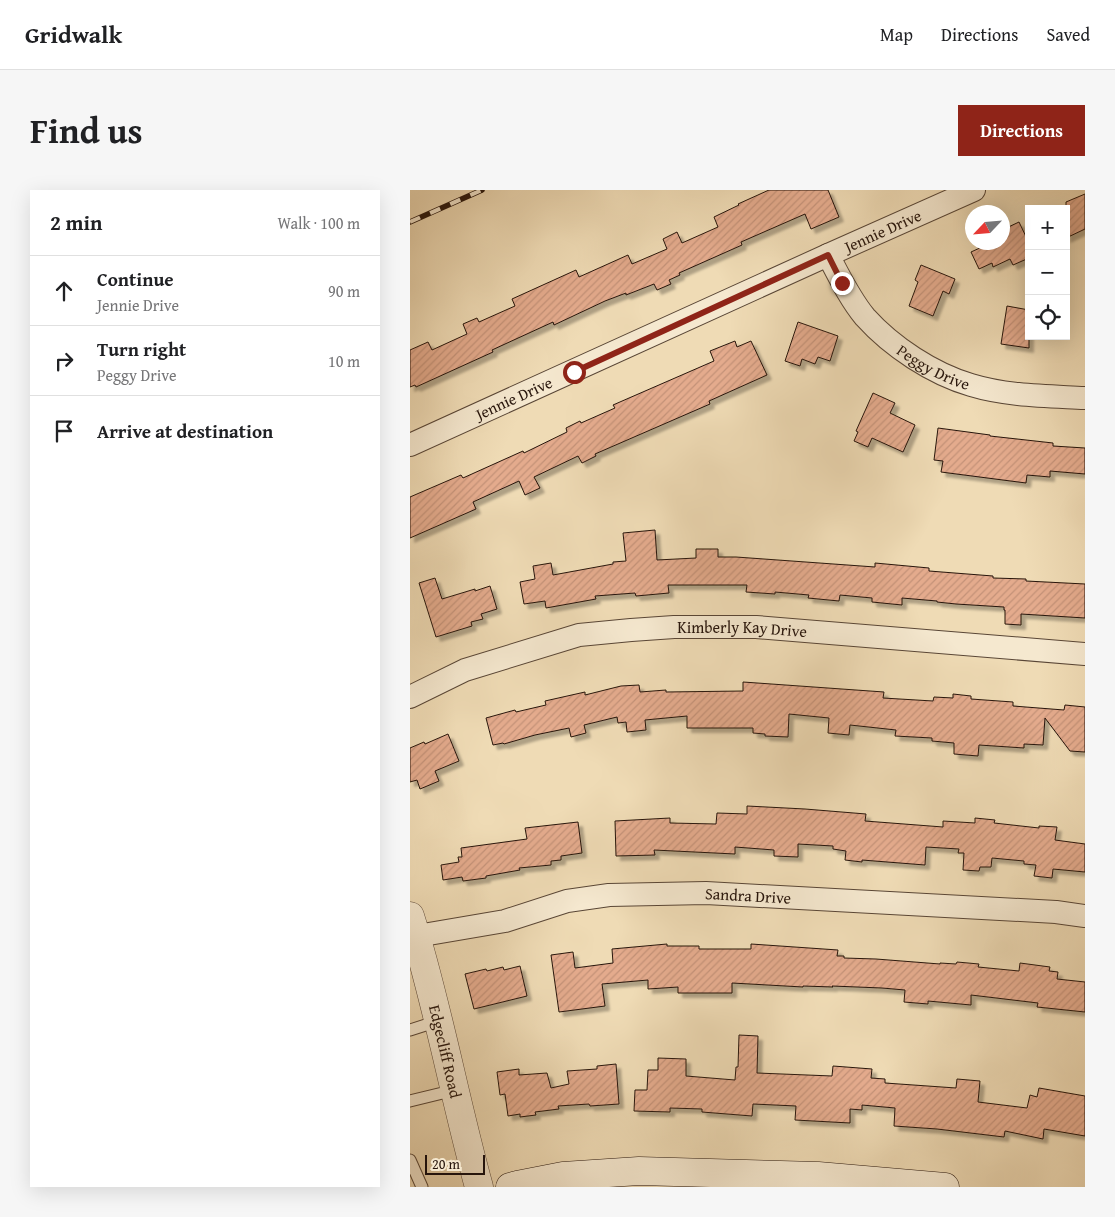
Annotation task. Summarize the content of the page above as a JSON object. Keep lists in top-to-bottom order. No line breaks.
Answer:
{"streets":{"main road":["Edgecliff Road"],"street":["Jennie Drive","Peggy Drive","Kimberly Kay Drive","Sandra Drive"]},"crossings":[["Jennie Drive","Peggy Drive"],["Sandra Drive","Edgecliff Road"]],"scale_bar":"20 m","north":"bottom left","page":{"header":"Gridwalk","nav":["Map","Directions","Saved"],"title":"Find us","buttons":"Directions","heading":["2 min","Walk · 100 m"],"map_buttons":["+","−"],"list":[["Continue","Jennie Drive","90 m"],["Turn right","Peggy Drive","10 m"],"Arrive at destination"],"scale":"20 m"}}
